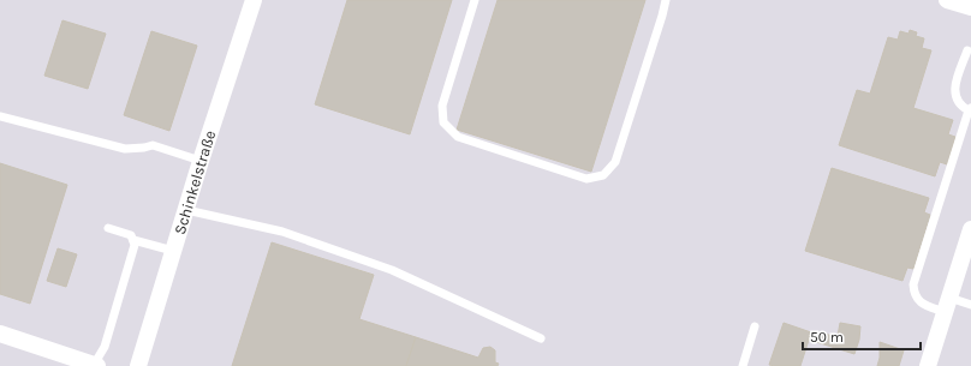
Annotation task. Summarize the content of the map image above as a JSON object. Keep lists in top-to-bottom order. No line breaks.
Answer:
{"streets":{"street":["Schinkelstraße"]},"scale_bar":"50 m"}
